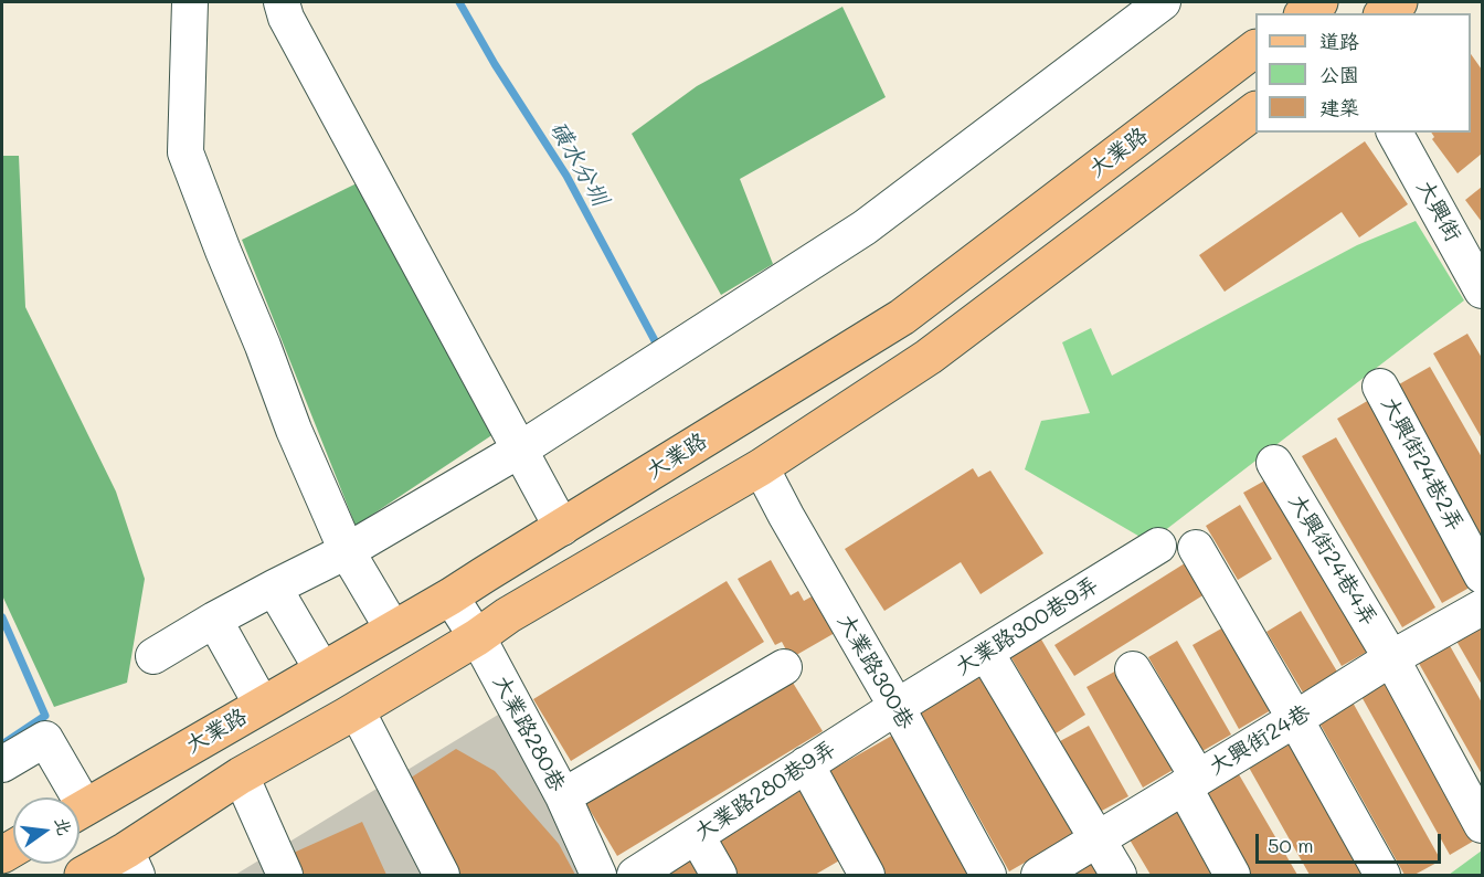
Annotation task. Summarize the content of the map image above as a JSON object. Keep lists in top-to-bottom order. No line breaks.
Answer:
{"streets":{"main road":["大業路"],"street":["大興街","大興街24巷2弄","大興街24巷4弄","大業路300巷9弄","大業路300巷","大業路280巷","大興街24巷","大業路280巷9弄"]},"crossings":[["大業路","大業路280巷"],["大興街24巷4弄","大興街24巷"],["大業路300巷9弄","大業路300巷"],["大業路300巷9弄","大業路280巷9弄"],["大業路300巷","大業路280巷9弄"]],"water":["磺水分圳"],"legend":["道路","公園","建築"],"scale_bar":"50 m","north":"right"}
